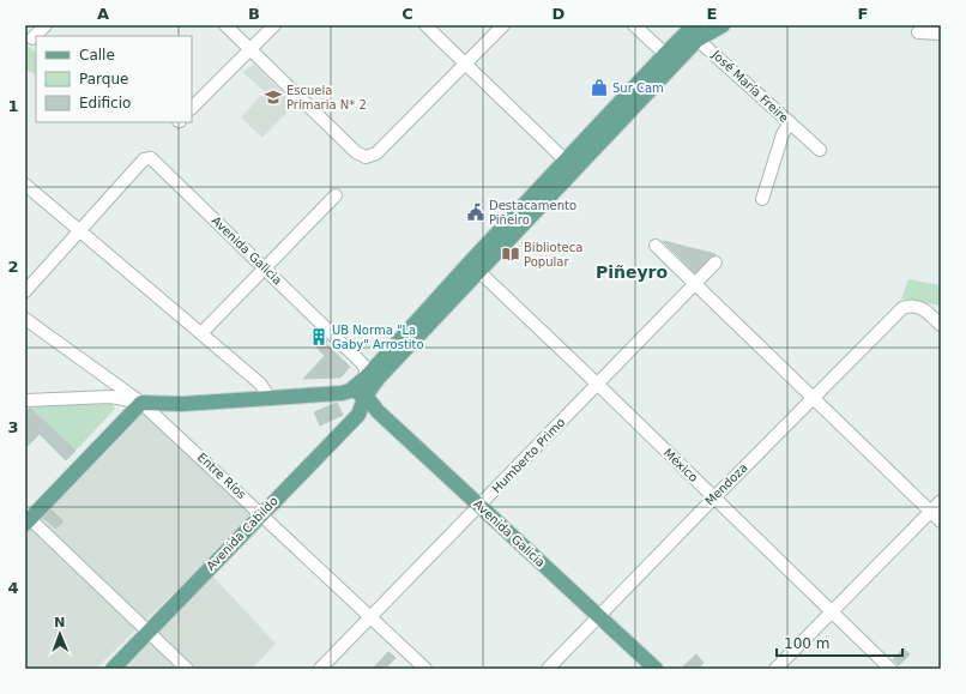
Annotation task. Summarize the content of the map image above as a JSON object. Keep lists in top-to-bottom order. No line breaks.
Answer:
{"streets":{"main road":["Avenida Galicia","Avenida Cabildo"],"street":["José María Freire","Humberto Primo","México","Entre Ríos","Mendoza"]},"crossings":[["Avenida Galicia","Humberto Primo"],["Avenida Galicia","Mendoza"],["Avenida Galicia","Avenida Cabildo"],["Humberto Primo","México"],["Humberto Primo","Entre Ríos"],["México","Mendoza"],["México","Avenida Cabildo"],["Entre Ríos","Avenida Cabildo"]],"districts":["Piñeyro"],"places":{"shop":["Sur Cam"],"school or university":["Escuela Primaria N* 2"],"public building":["Destacamento Piñeiro"],"library":["Biblioteca Popular"],"building":["UB Norma \"La Gaby\" Arrostito"]},"legend":["Calle","Parque","Edificio"],"scale_bar":"100 m","north":"top","grid":{"columns":["A","B","C","D","E","F"],"rows":["1","2","3","4"]}}
